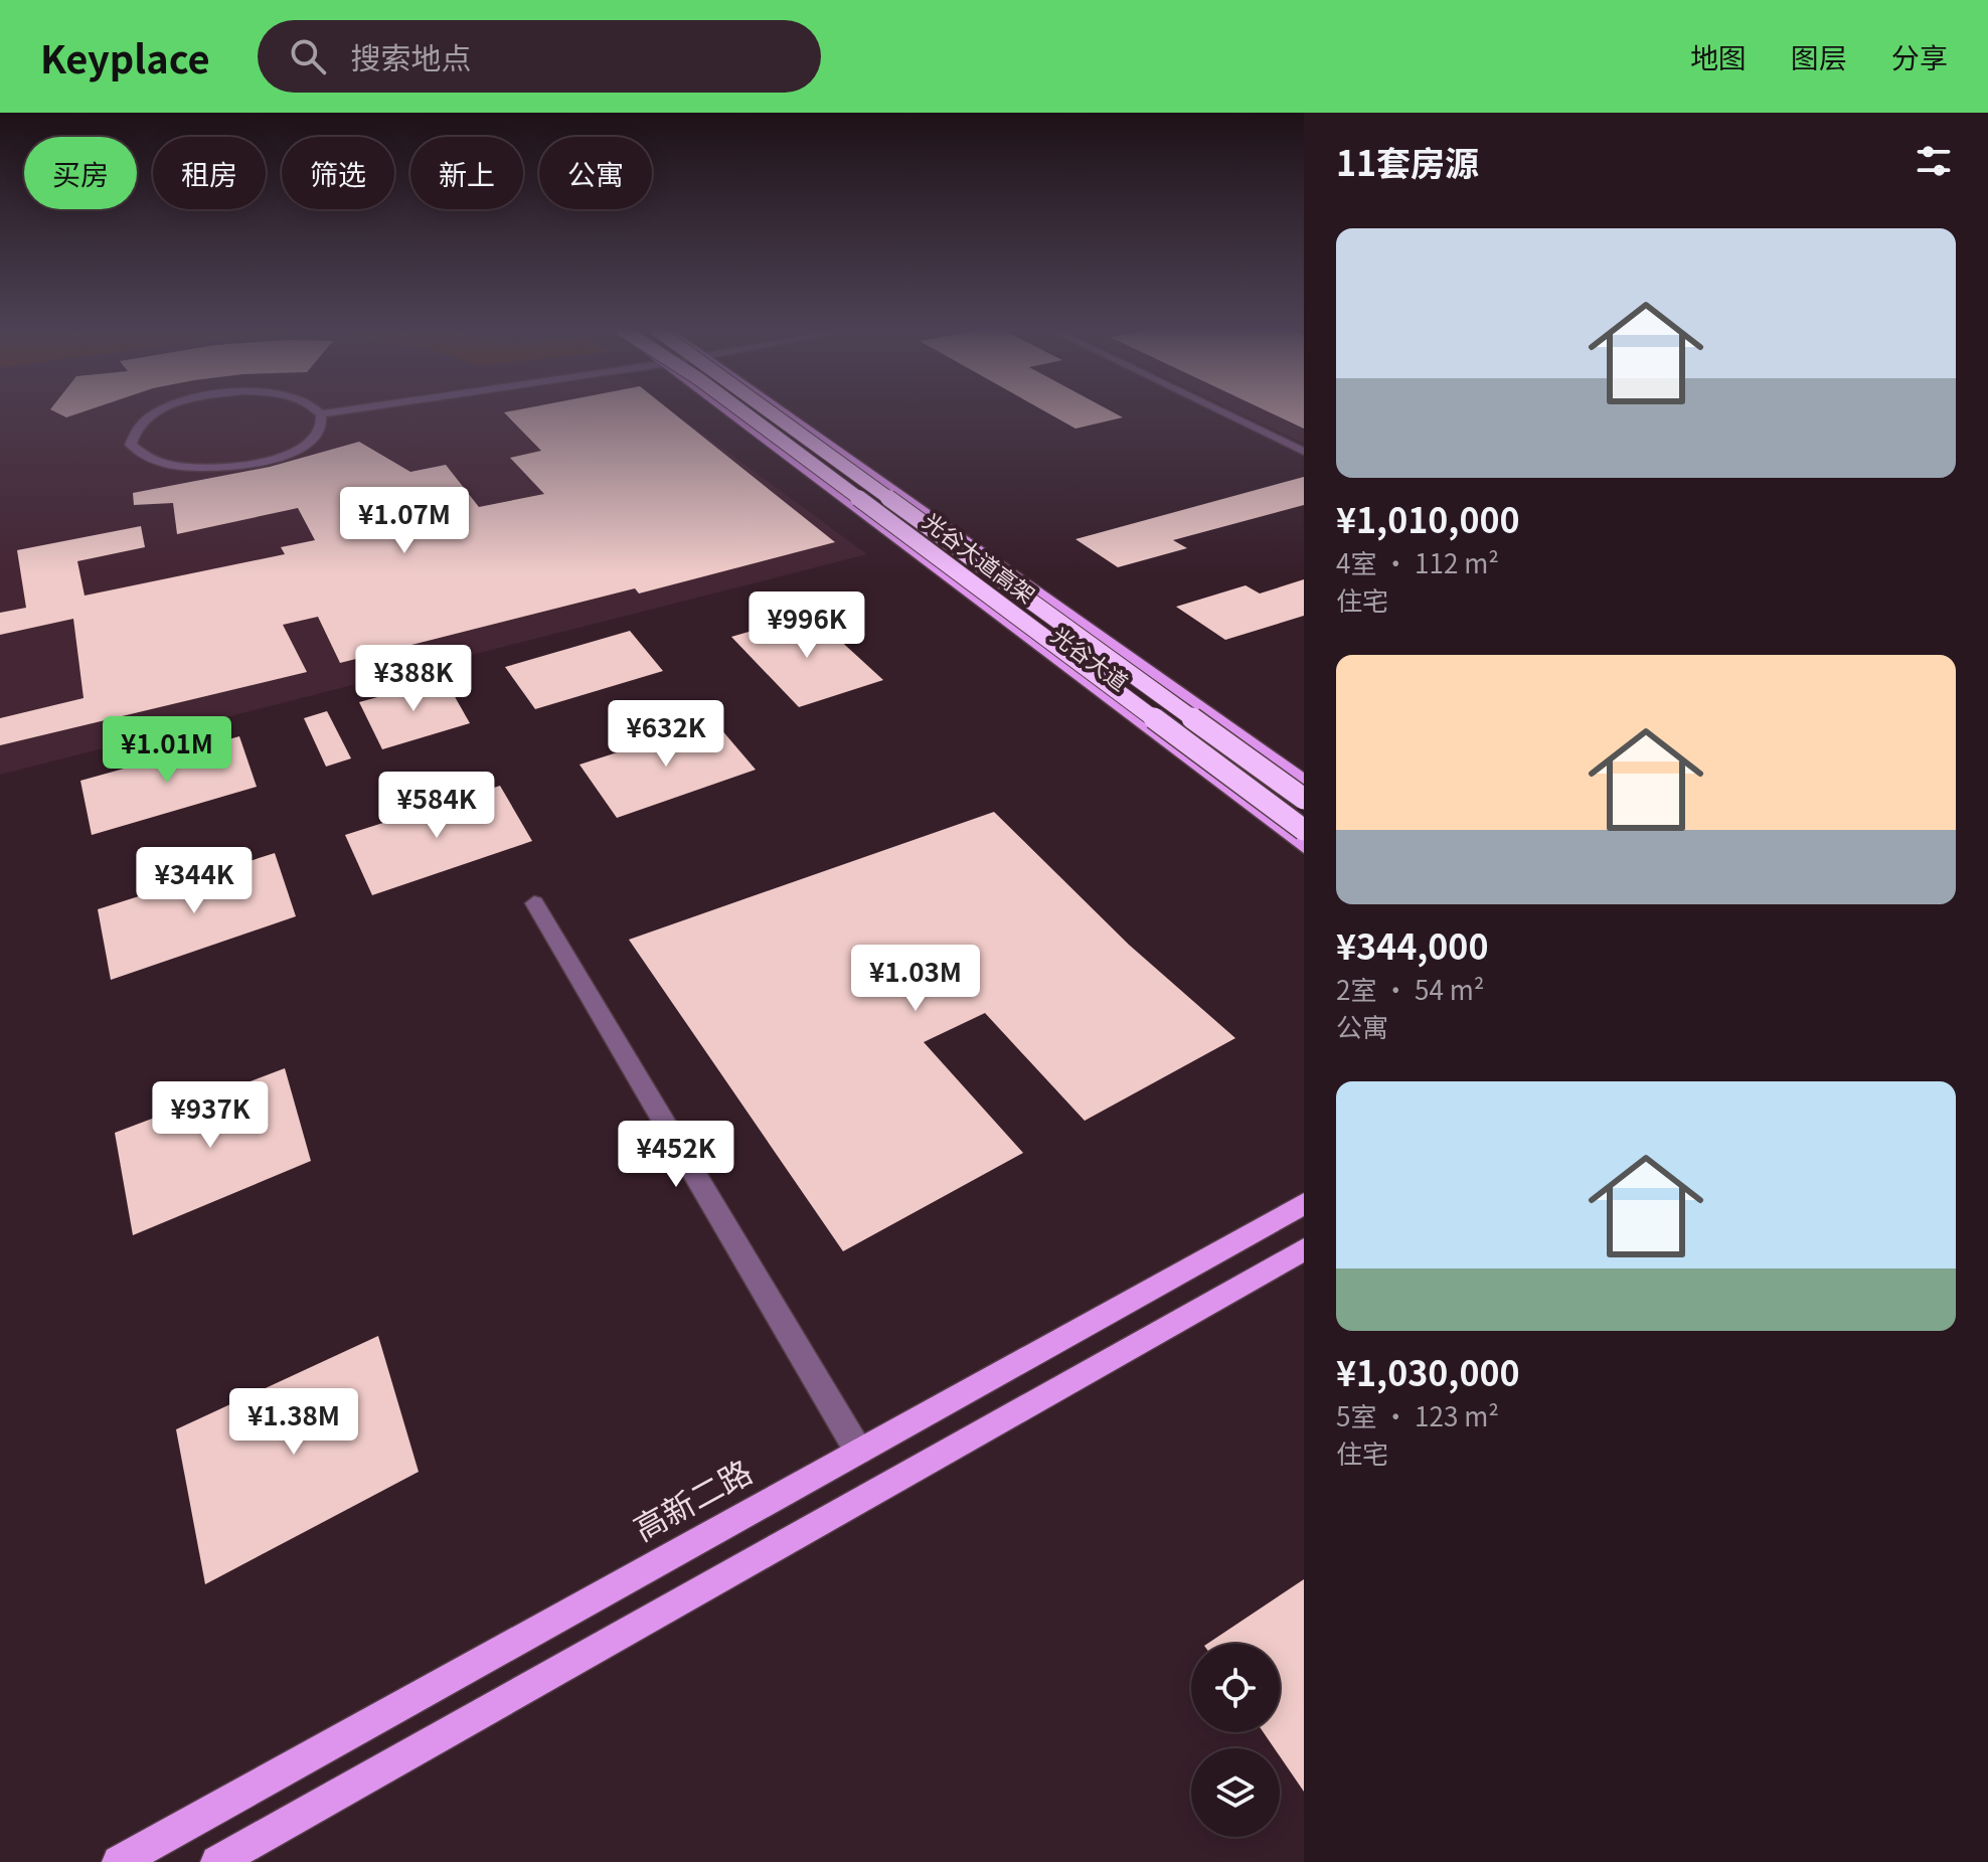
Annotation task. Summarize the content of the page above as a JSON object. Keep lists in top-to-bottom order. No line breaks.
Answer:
{"streets":{"highway":["光谷大道高架"],"main road":["光谷大道","高新二路"]},"page":{"header":"Keyplace","search":"搜索地点","nav":["地图","图层","分享"],"heading":"11套房源","chip":["买房","租房","筛选","新上","公寓"],"list":[{"name":"¥1,010,000","note":"4室 · 112 m² · 住宅"},{"name":"¥344,000","note":"2室 · 54 m² · 公寓"},{"name":"¥1,030,000","note":"5室 · 123 m² · 住宅"}],"price":["¥1.07M","¥996K","¥388K","¥632K","¥1.01M","¥584K","¥344K","¥1.03M","¥937K","¥452K","¥1.38M"]}}
